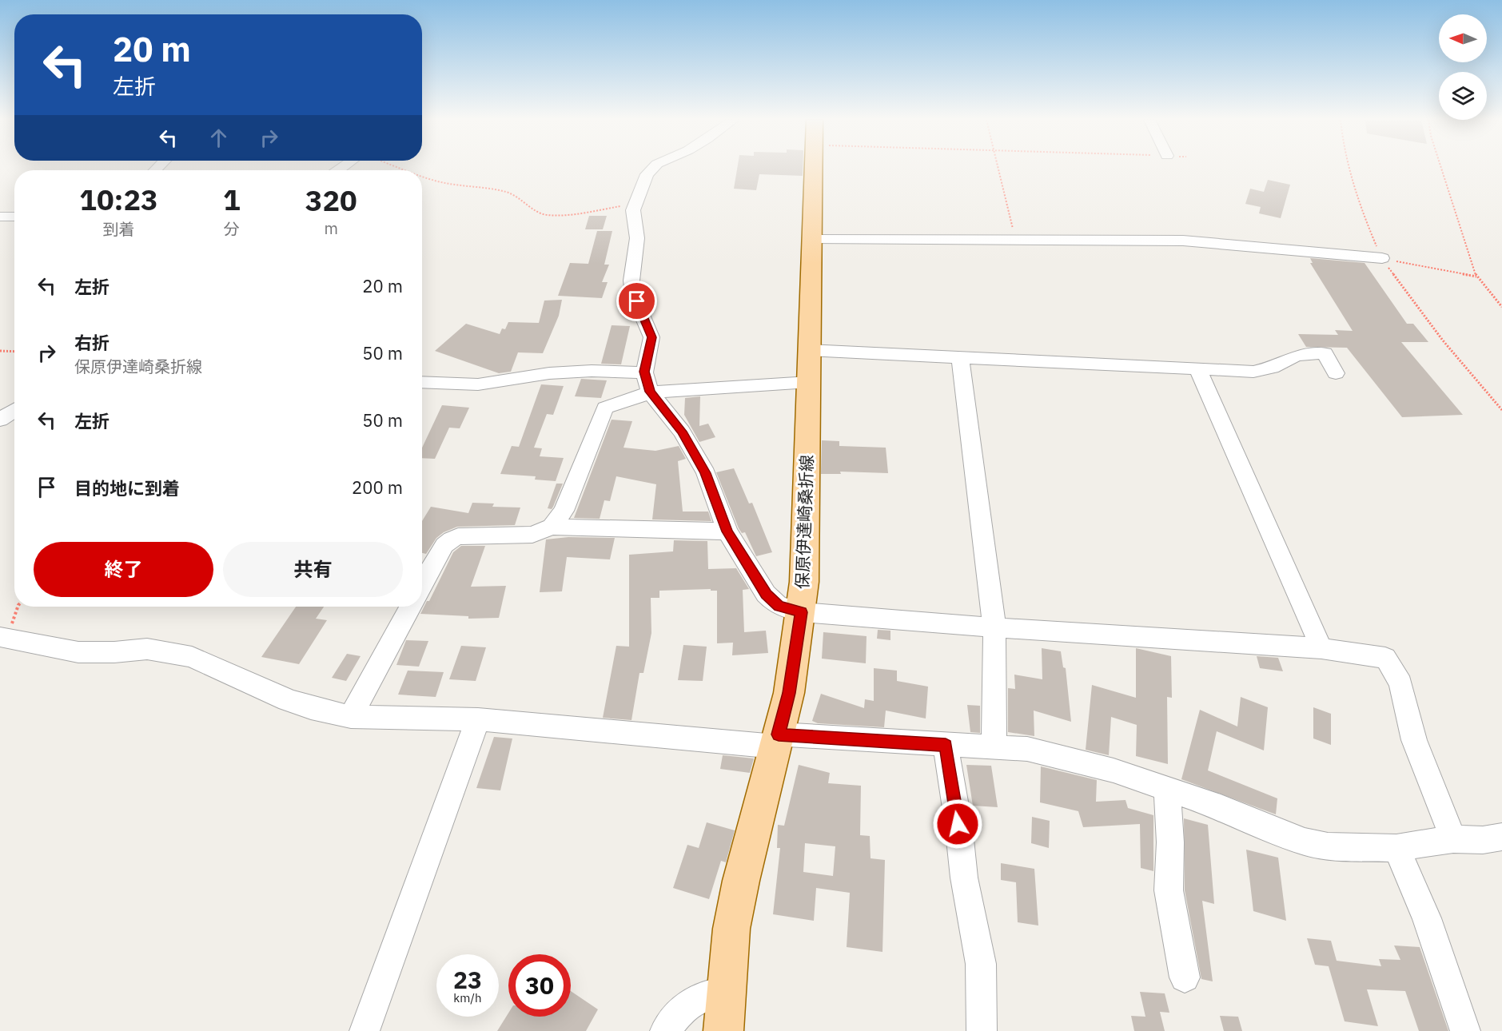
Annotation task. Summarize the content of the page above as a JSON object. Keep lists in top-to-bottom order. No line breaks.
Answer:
{"streets":{"main road":["保原伊達崎桑折線"]},"north":"left","page":{"turn":["20 m","左折"],"eta":["10:23","到着","1","分","320","m"],"list":[{"name":"左折","value":"20 m"},{"name":"右折","note":"保原伊達崎桑折線","value":"50 m"},{"name":"左折","value":"50 m"},{"name":"目的地に到着","value":"200 m"}],"buttons":["終了","共有"],"speed":"23 km/h","limit":"30"}}
